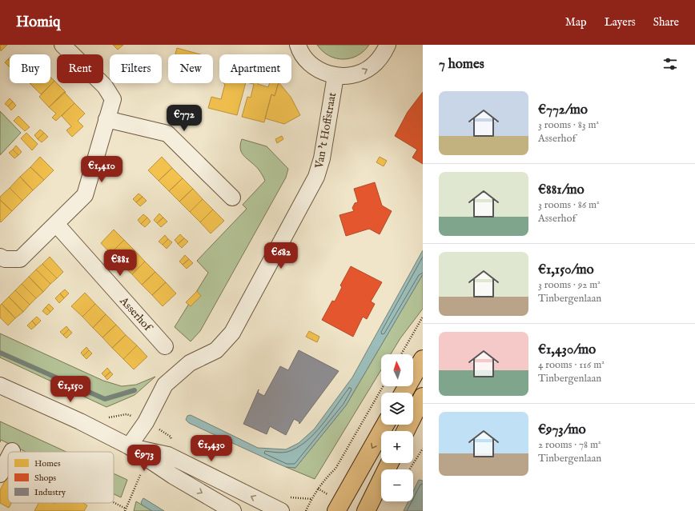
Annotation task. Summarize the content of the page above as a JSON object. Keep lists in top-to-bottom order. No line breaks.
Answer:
{"streets":{"street":["Van 't Hoffstraat","Asserhof"]},"legend":["Homes","Shops","Industry"],"north":"top","page":{"header":"Homiq","nav":["Map","Layers","Share"],"heading":"7 homes","chip":["Buy","Rent","Filters","New","Apartment"],"list":[{"name":"€772/mo","note":"3 rooms · 83 m² · Asserhof"},{"name":"€881/mo","note":"3 rooms · 86 m² · Asserhof"},{"name":"€1,150/mo","note":"3 rooms · 92 m² · Tinbergenlaan"},{"name":"€1,430/mo","note":"4 rooms · 116 m² · Tinbergenlaan"},{"name":"€973/mo","note":"2 rooms · 78 m² · Tinbergenlaan"}],"price":["€772","€1,410","€682","€881","€1,150","€1,430","€973"],"map_buttons":["+","−"]}}
